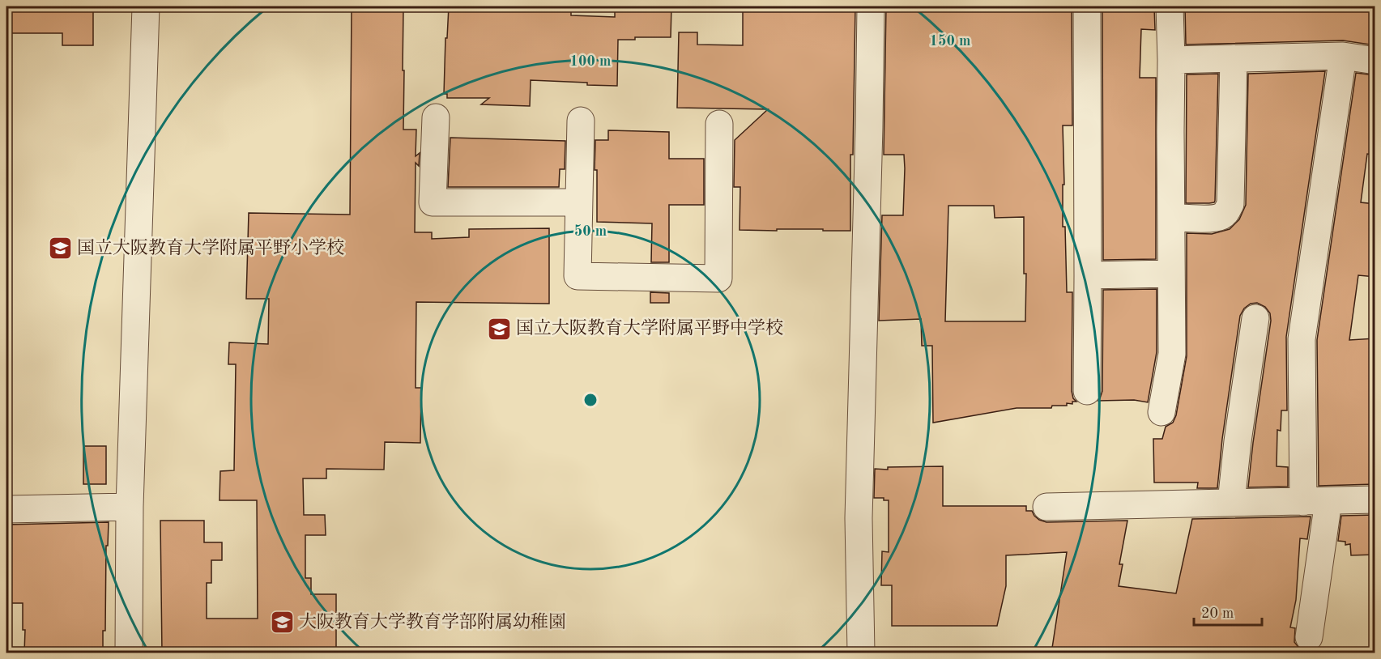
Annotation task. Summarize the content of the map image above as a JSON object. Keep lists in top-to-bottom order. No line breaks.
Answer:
{"places":{"school or university":["国立大阪教育大学附属平野小学校","国立大阪教育大学附属平野中学校","大阪教育大学教育学部附属幼稚園"]},"scale_bar":"20 m","rings":["150 m","100 m","50 m"]}
